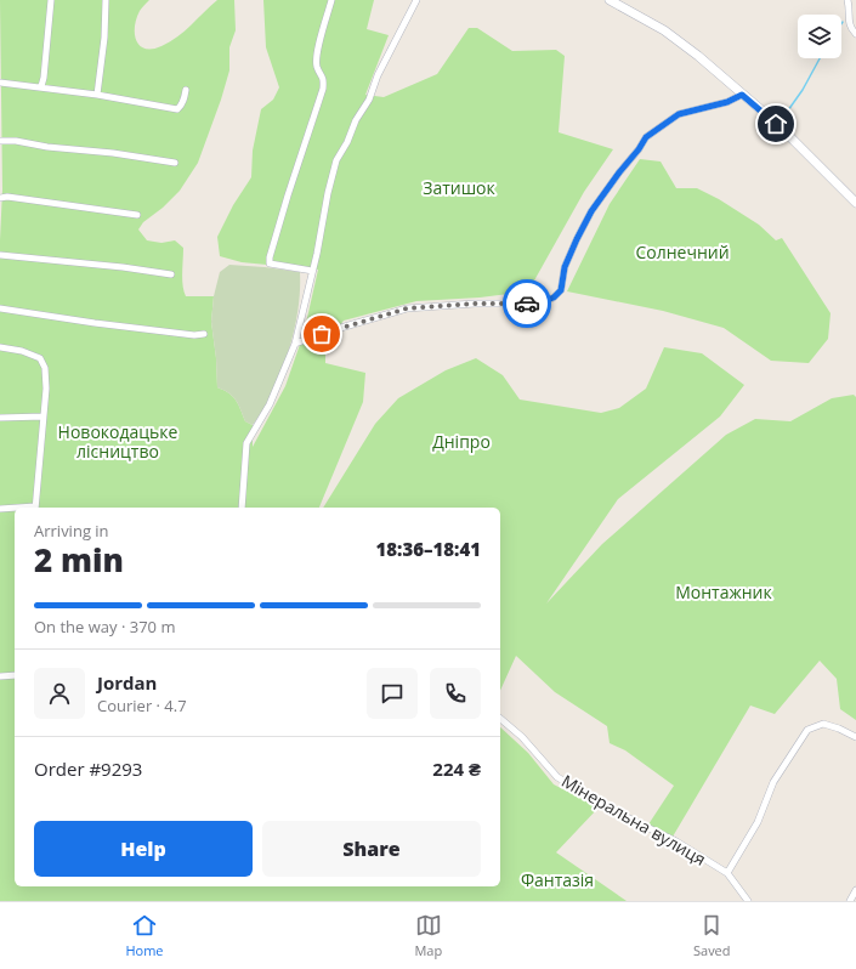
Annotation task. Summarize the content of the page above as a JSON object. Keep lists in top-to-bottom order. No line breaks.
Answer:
{"streets":{"street":["Мінеральна вулиця"]},"parks":["Затишок","Солнечний","Новокодацьке лісництво","Дніпро","Монтажник","Фантазія"],"page":{"heading":["2 min","Arriving in","18:36–18:41"],"panel":["Jordan","Courier · 4.7","Order #9293","224 ₴"],"bar":"On the way · 370 m","buttons":["Help","Share"],"tabs":["Home","Map","Saved"]}}
